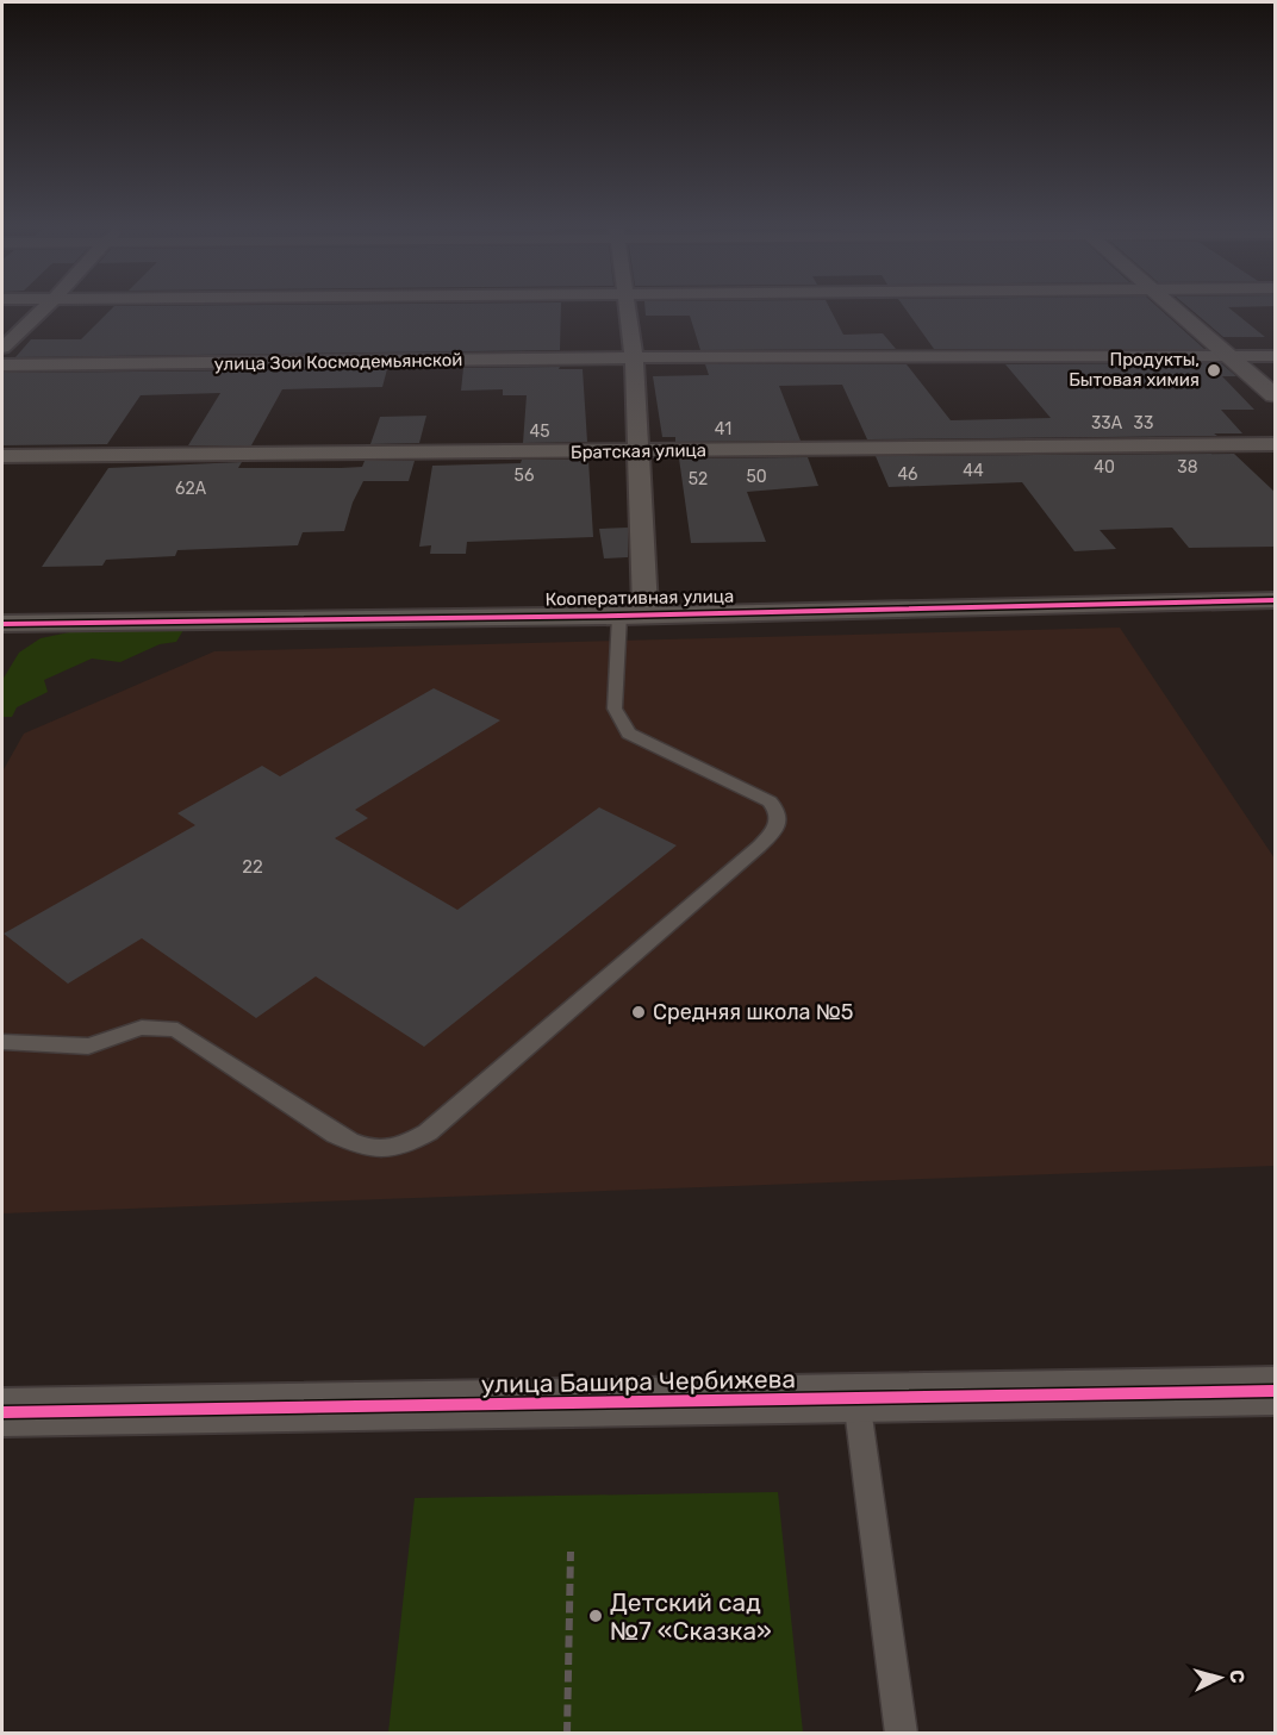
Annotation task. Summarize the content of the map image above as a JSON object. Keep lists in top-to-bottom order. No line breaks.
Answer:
{"streets":{"street":["улица Зои Космодемьянской","Братская улица","Кооперативная улица","улица Башира Чербижева"]},"places":["Продукты, Бытовая химия","Средняя школа №5","Детский сад №7 «Сказка»"],"house_numbers":["33А","33","41","45","40","38","44","46","56","50","52","62А","22"],"north":"right"}
